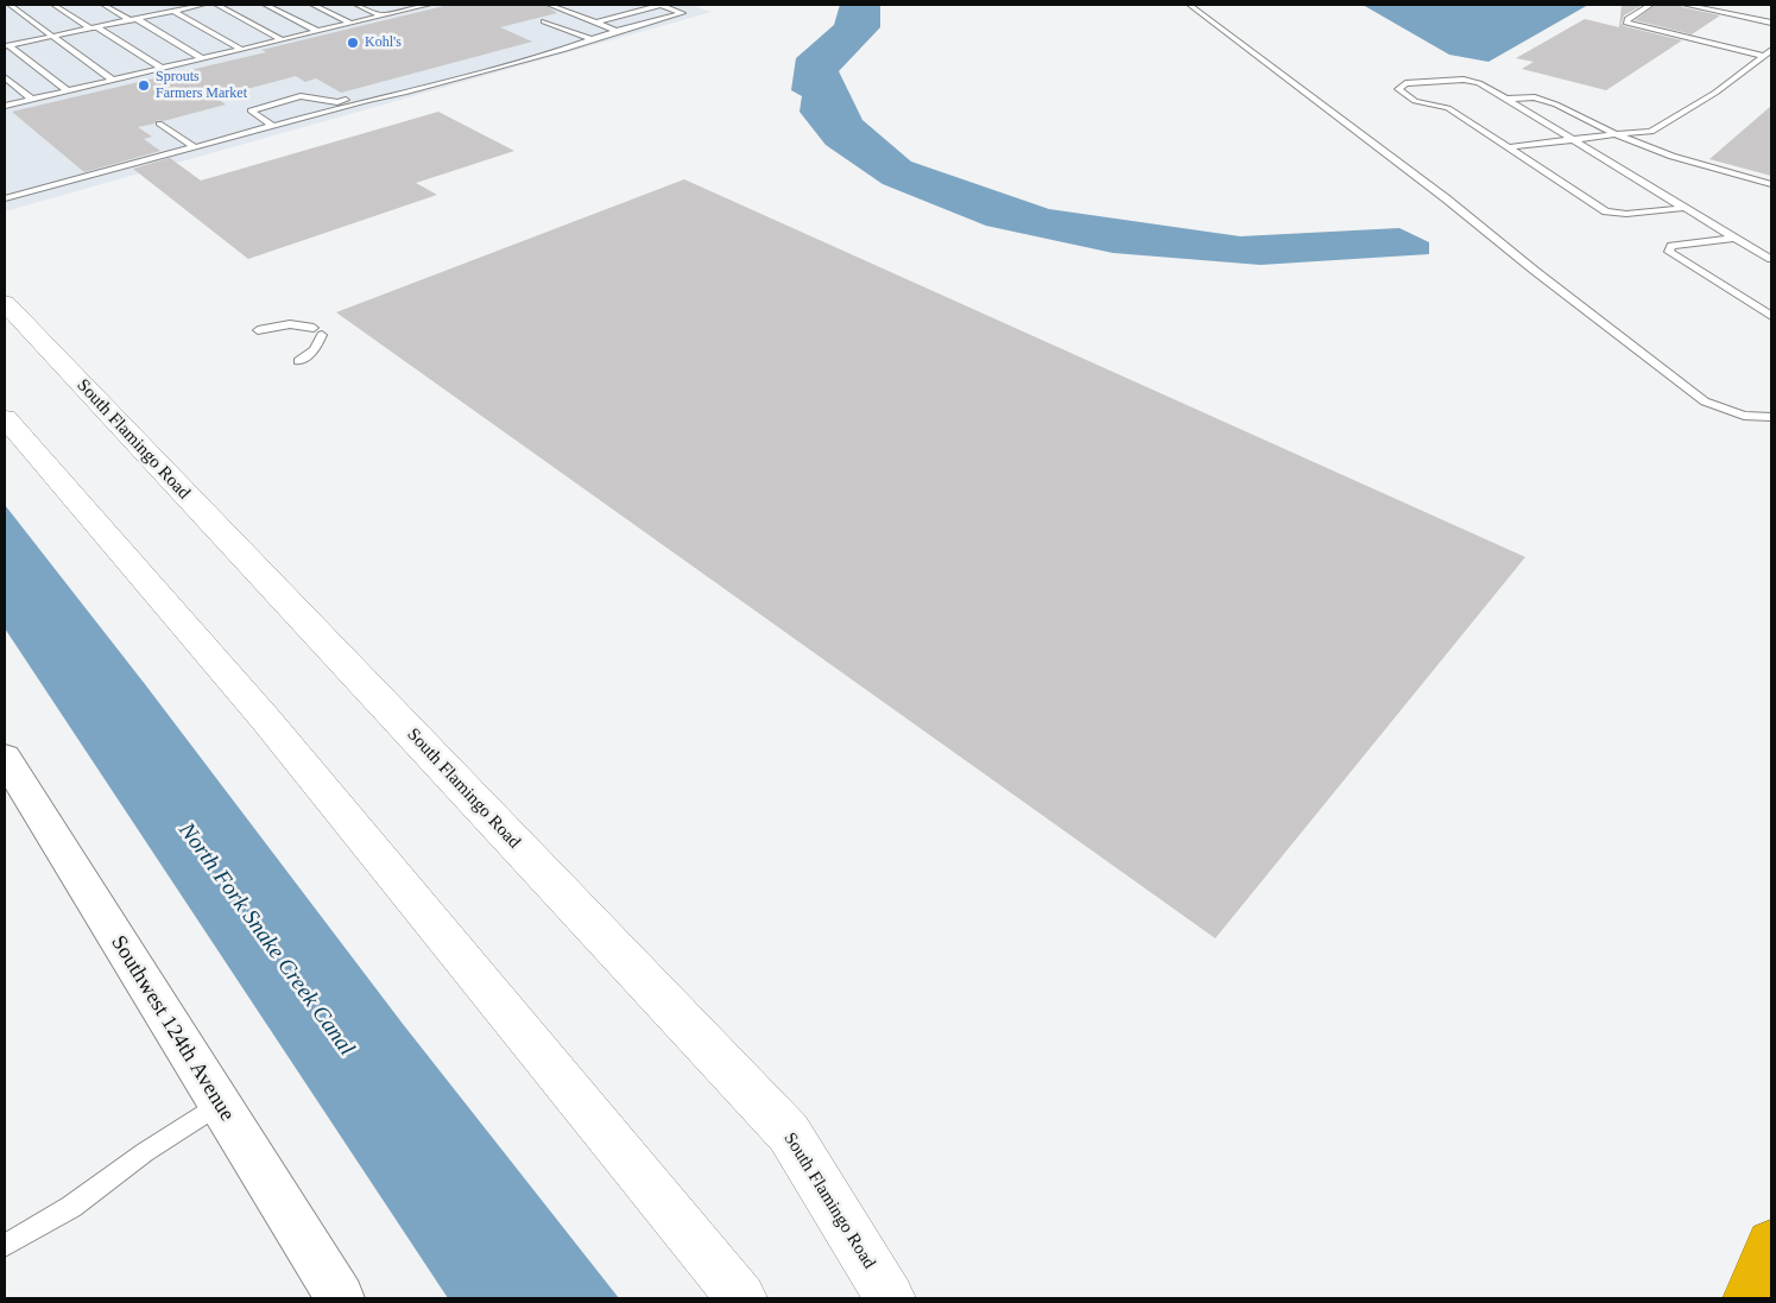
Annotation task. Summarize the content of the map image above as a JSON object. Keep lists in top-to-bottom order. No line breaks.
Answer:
{"streets":{"main road":["South Flamingo Road"],"street":["Southwest 124th Avenue"]},"water":["North Fork Snake Creek Canal"],"places":["Kohl's","Sprouts Farmers Market"]}
